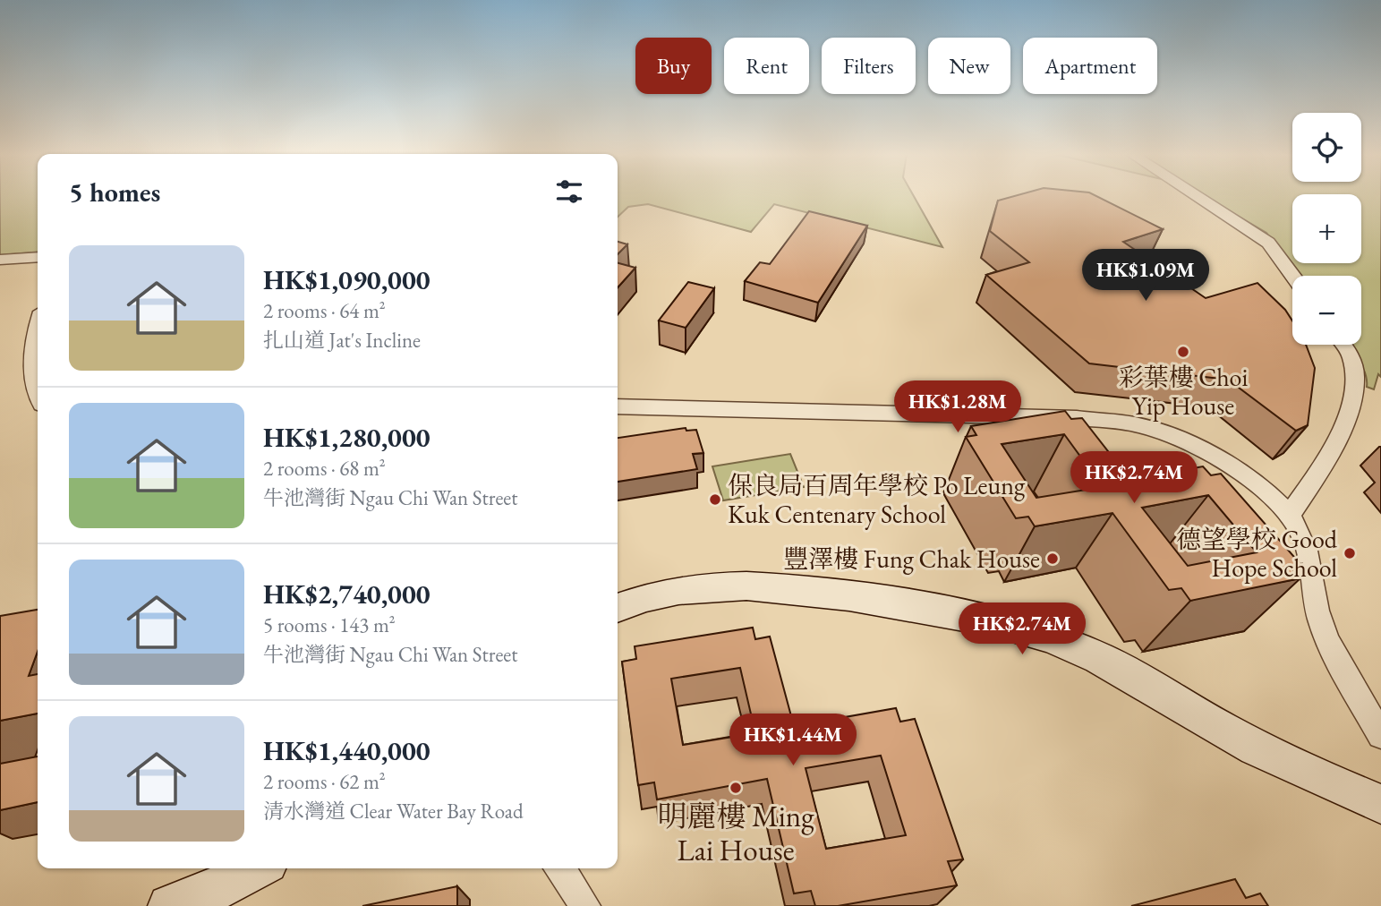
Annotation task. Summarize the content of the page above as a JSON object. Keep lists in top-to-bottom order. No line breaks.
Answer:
{"places":["彩葉樓 Choi Yip House","保良局百周年學校 Po Leung Kuk Centenary School","德望學校 Good Hope School","豐澤樓 Fung Chak House","明麗樓 Ming Lai House"],"page":{"chip":["Buy","Rent","Filters","New","Apartment"],"map_buttons":["+","−"],"heading":"5 homes","list":[{"name":"HK$1,090,000","note":"2 rooms · 64 m² · 扎山道 Jat's Incline"},{"name":"HK$1,280,000","note":"2 rooms · 68 m² · 牛池灣街 Ngau Chi Wan Street"},{"name":"HK$2,740,000","note":"5 rooms · 143 m² · 牛池灣街 Ngau Chi Wan Street"},{"name":"HK$1,440,000","note":"2 rooms · 62 m² · 清水灣道 Clear Water Bay Road"}],"price":["HK$1.09M","HK$1.28M","HK$2.74M","HK$2.74M","HK$1.44M"]}}
